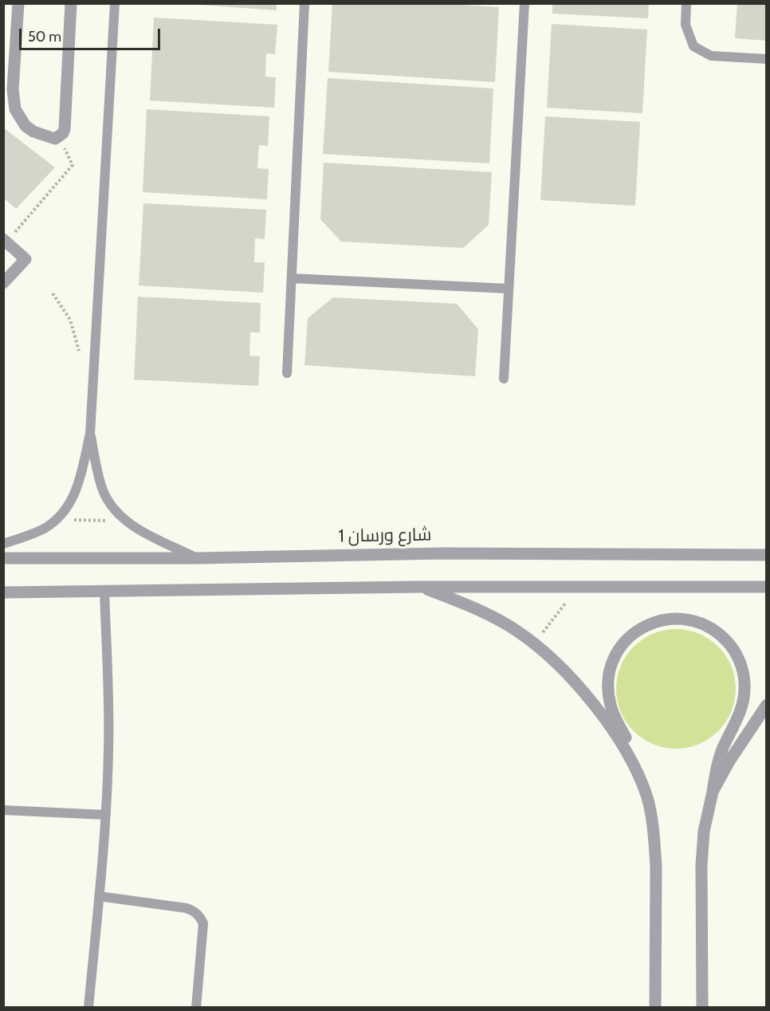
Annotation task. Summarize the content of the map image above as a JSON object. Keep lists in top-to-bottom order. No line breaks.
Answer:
{"streets":{"street":["شارع ورسان 1"]},"scale_bar":"50 m"}
